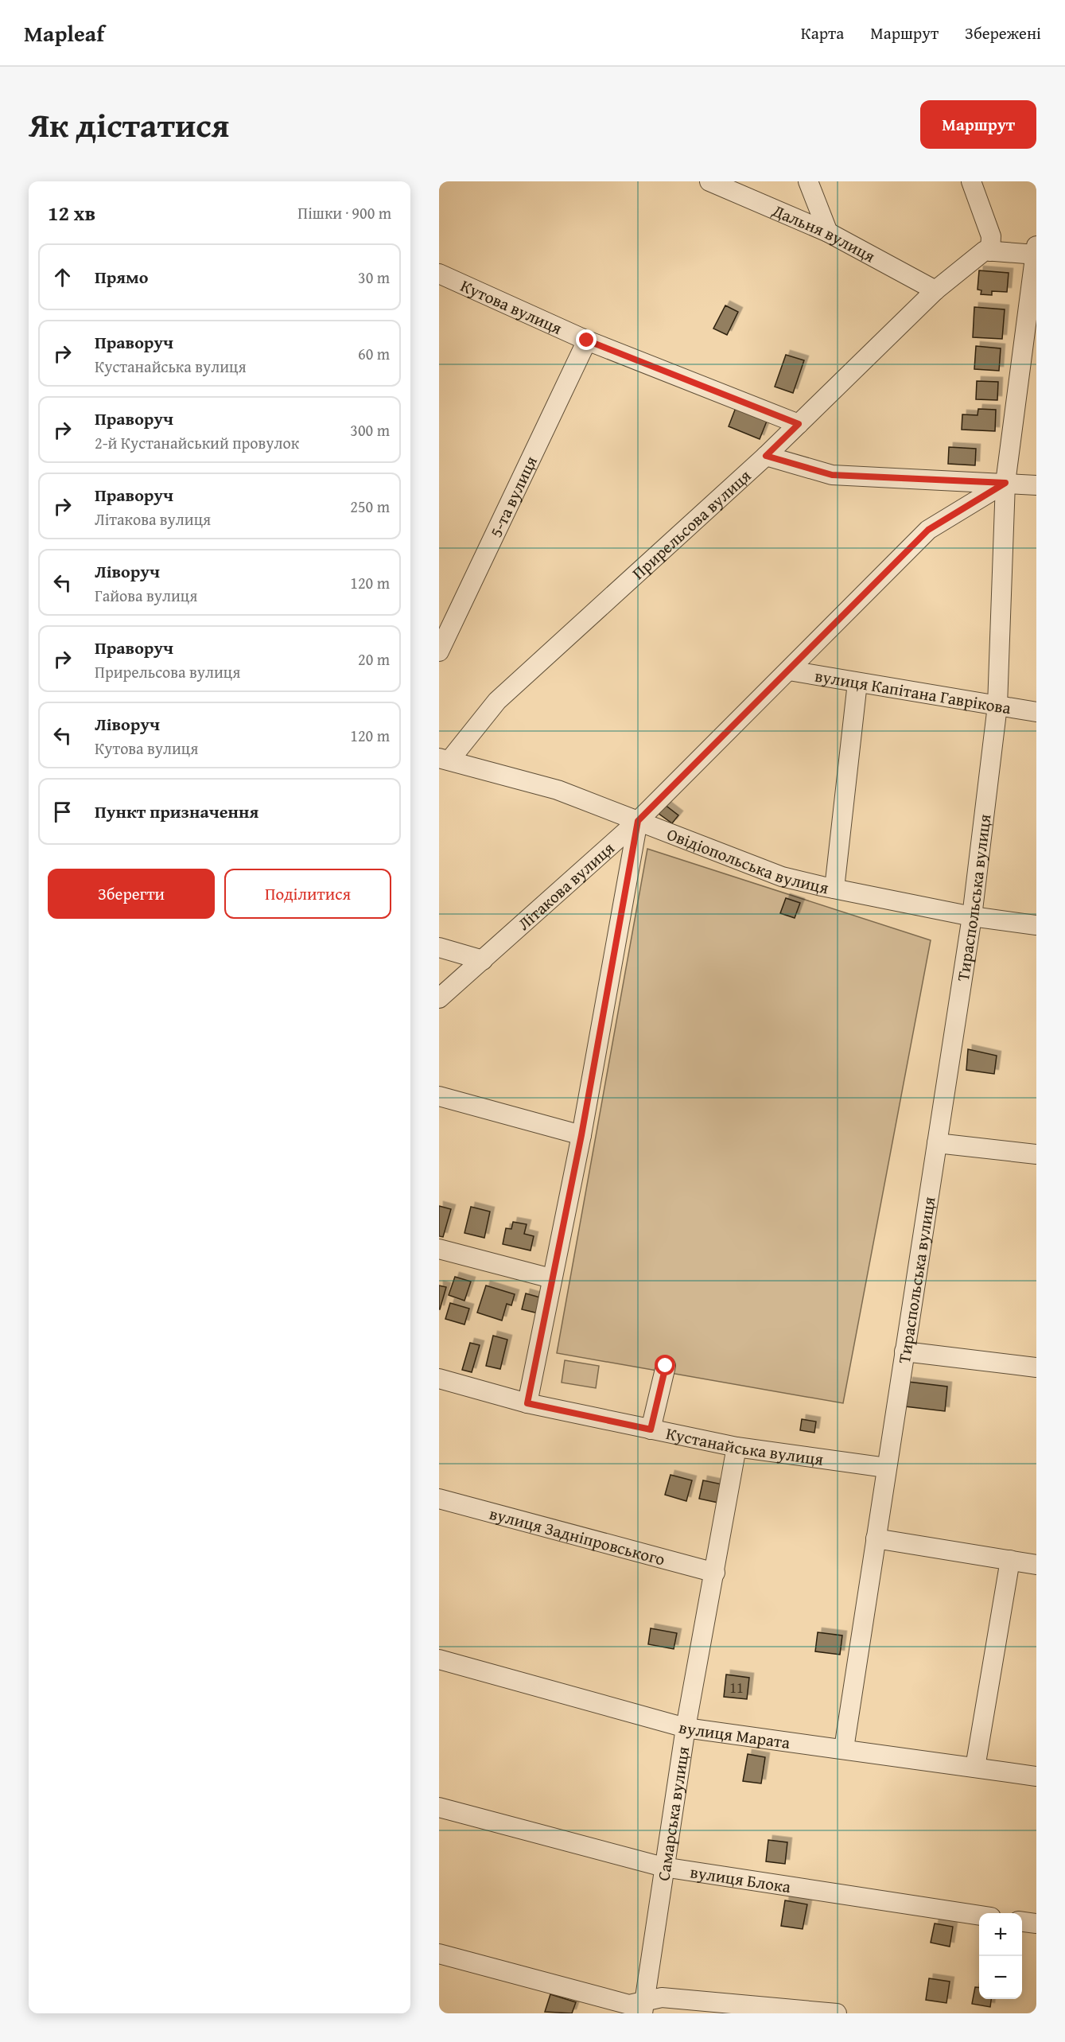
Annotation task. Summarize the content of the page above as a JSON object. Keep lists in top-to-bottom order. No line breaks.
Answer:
{"streets":{"street":["Дальня вулиця","Кутова вулиця","5-та вулиця","Прирельсова вулиця","вулиця Капітана Гаврікова","Овідіопольська вулиця","Літакова вулиця","Тираспольська вулиця","Кустанайська вулиця","вулиця Задніпровського","вулиця Марата","Самарська вулиця","вулиця Блока"]},"crossings":[["Дальня вулиця","Прирельсова вулиця"],["Кутова вулиця","5-та вулиця"],["Кутова вулиця","Прирельсова вулиця"],["Прирельсова вулиця","Овідіопольська вулиця"],["вулиця Капітана Гаврікова","Літакова вулиця"],["вулиця Капітана Гаврікова","Тираспольська вулиця"],["Овідіопольська вулиця","Літакова вулиця"],["Овідіопольська вулиця","Тираспольська вулиця"],["Літакова вулиця","Тираспольська вулиця"],["Тираспольська вулиця","Кустанайська вулиця"],["Тираспольська вулиця","вулиця Марата"],["Кустанайська вулиця","Самарська вулиця"],["вулиця Задніпровського","Самарська вулиця"],["вулиця Марата","Самарська вулиця"],["Самарська вулиця","вулиця Блока"]],"house_numbers":["11"],"page":{"header":"Mapleaf","nav":["Карта","Маршрут","Збережені"],"title":"Як дістатися","buttons":["Маршрут",["Зберегти","Поділитися"]],"heading":["12 хв","Пішки · 900 m"],"list":[["Прямо","30 m"],["Праворуч","Кустанайська вулиця","60 m"],["Праворуч","2-й Кустанайський провулок","300 m"],["Праворуч","Літакова вулиця","250 m"],["Ліворуч","Гайова вулиця","120 m"],["Праворуч","Прирельсова вулиця","20 m"],["Ліворуч","Кутова вулиця","120 m"],"Пункт призначення"],"map_buttons":["+","−"]}}
